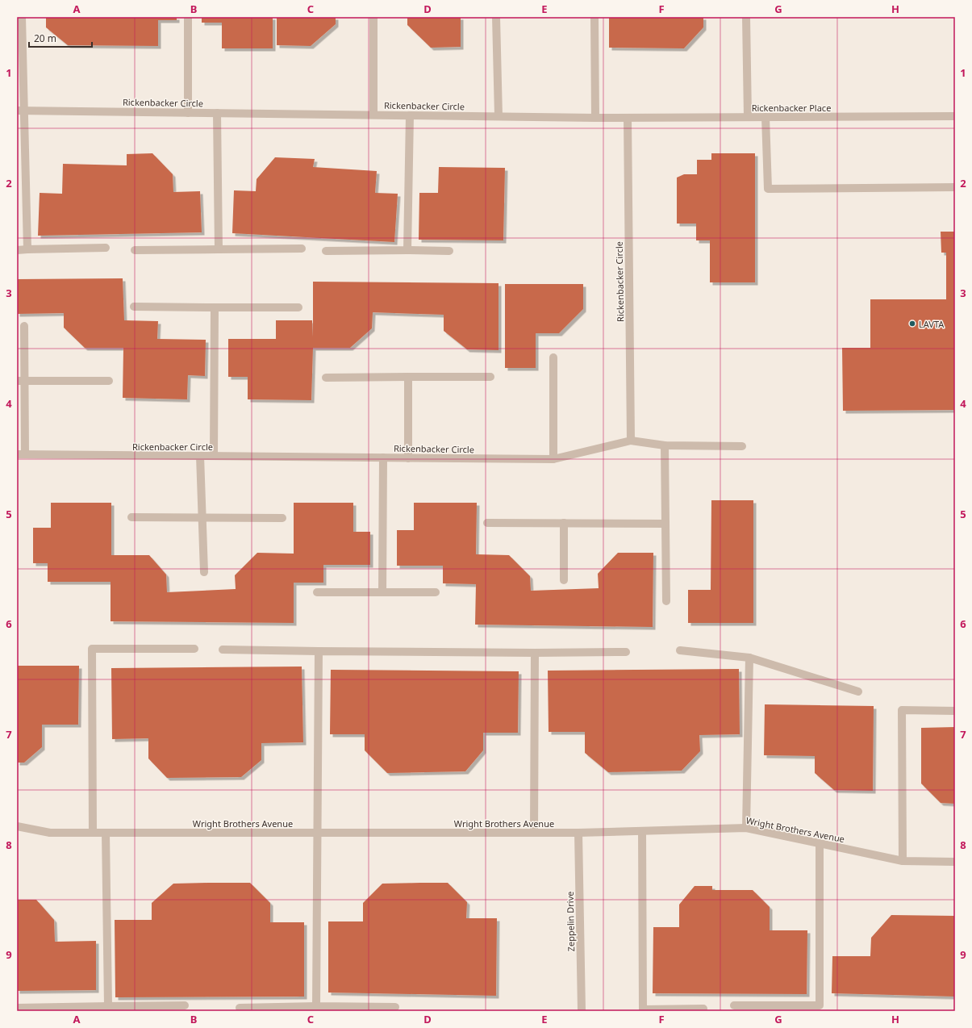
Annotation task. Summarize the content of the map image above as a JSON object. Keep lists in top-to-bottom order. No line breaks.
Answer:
{"streets":{"street":["Rickenbacker Circle","Rickenbacker Place","Wright Brothers Avenue","Zeppelin Drive"]},"crossings":[["Rickenbacker Circle","Rickenbacker Place"],["Wright Brothers Avenue","Zeppelin Drive"]],"places":["LAVTA"],"scale_bar":"20 m","grid":{"columns":["A","B","C","D","E","F","G","H"],"rows":["1","2","3","4","5","6","7","8","9"]}}
